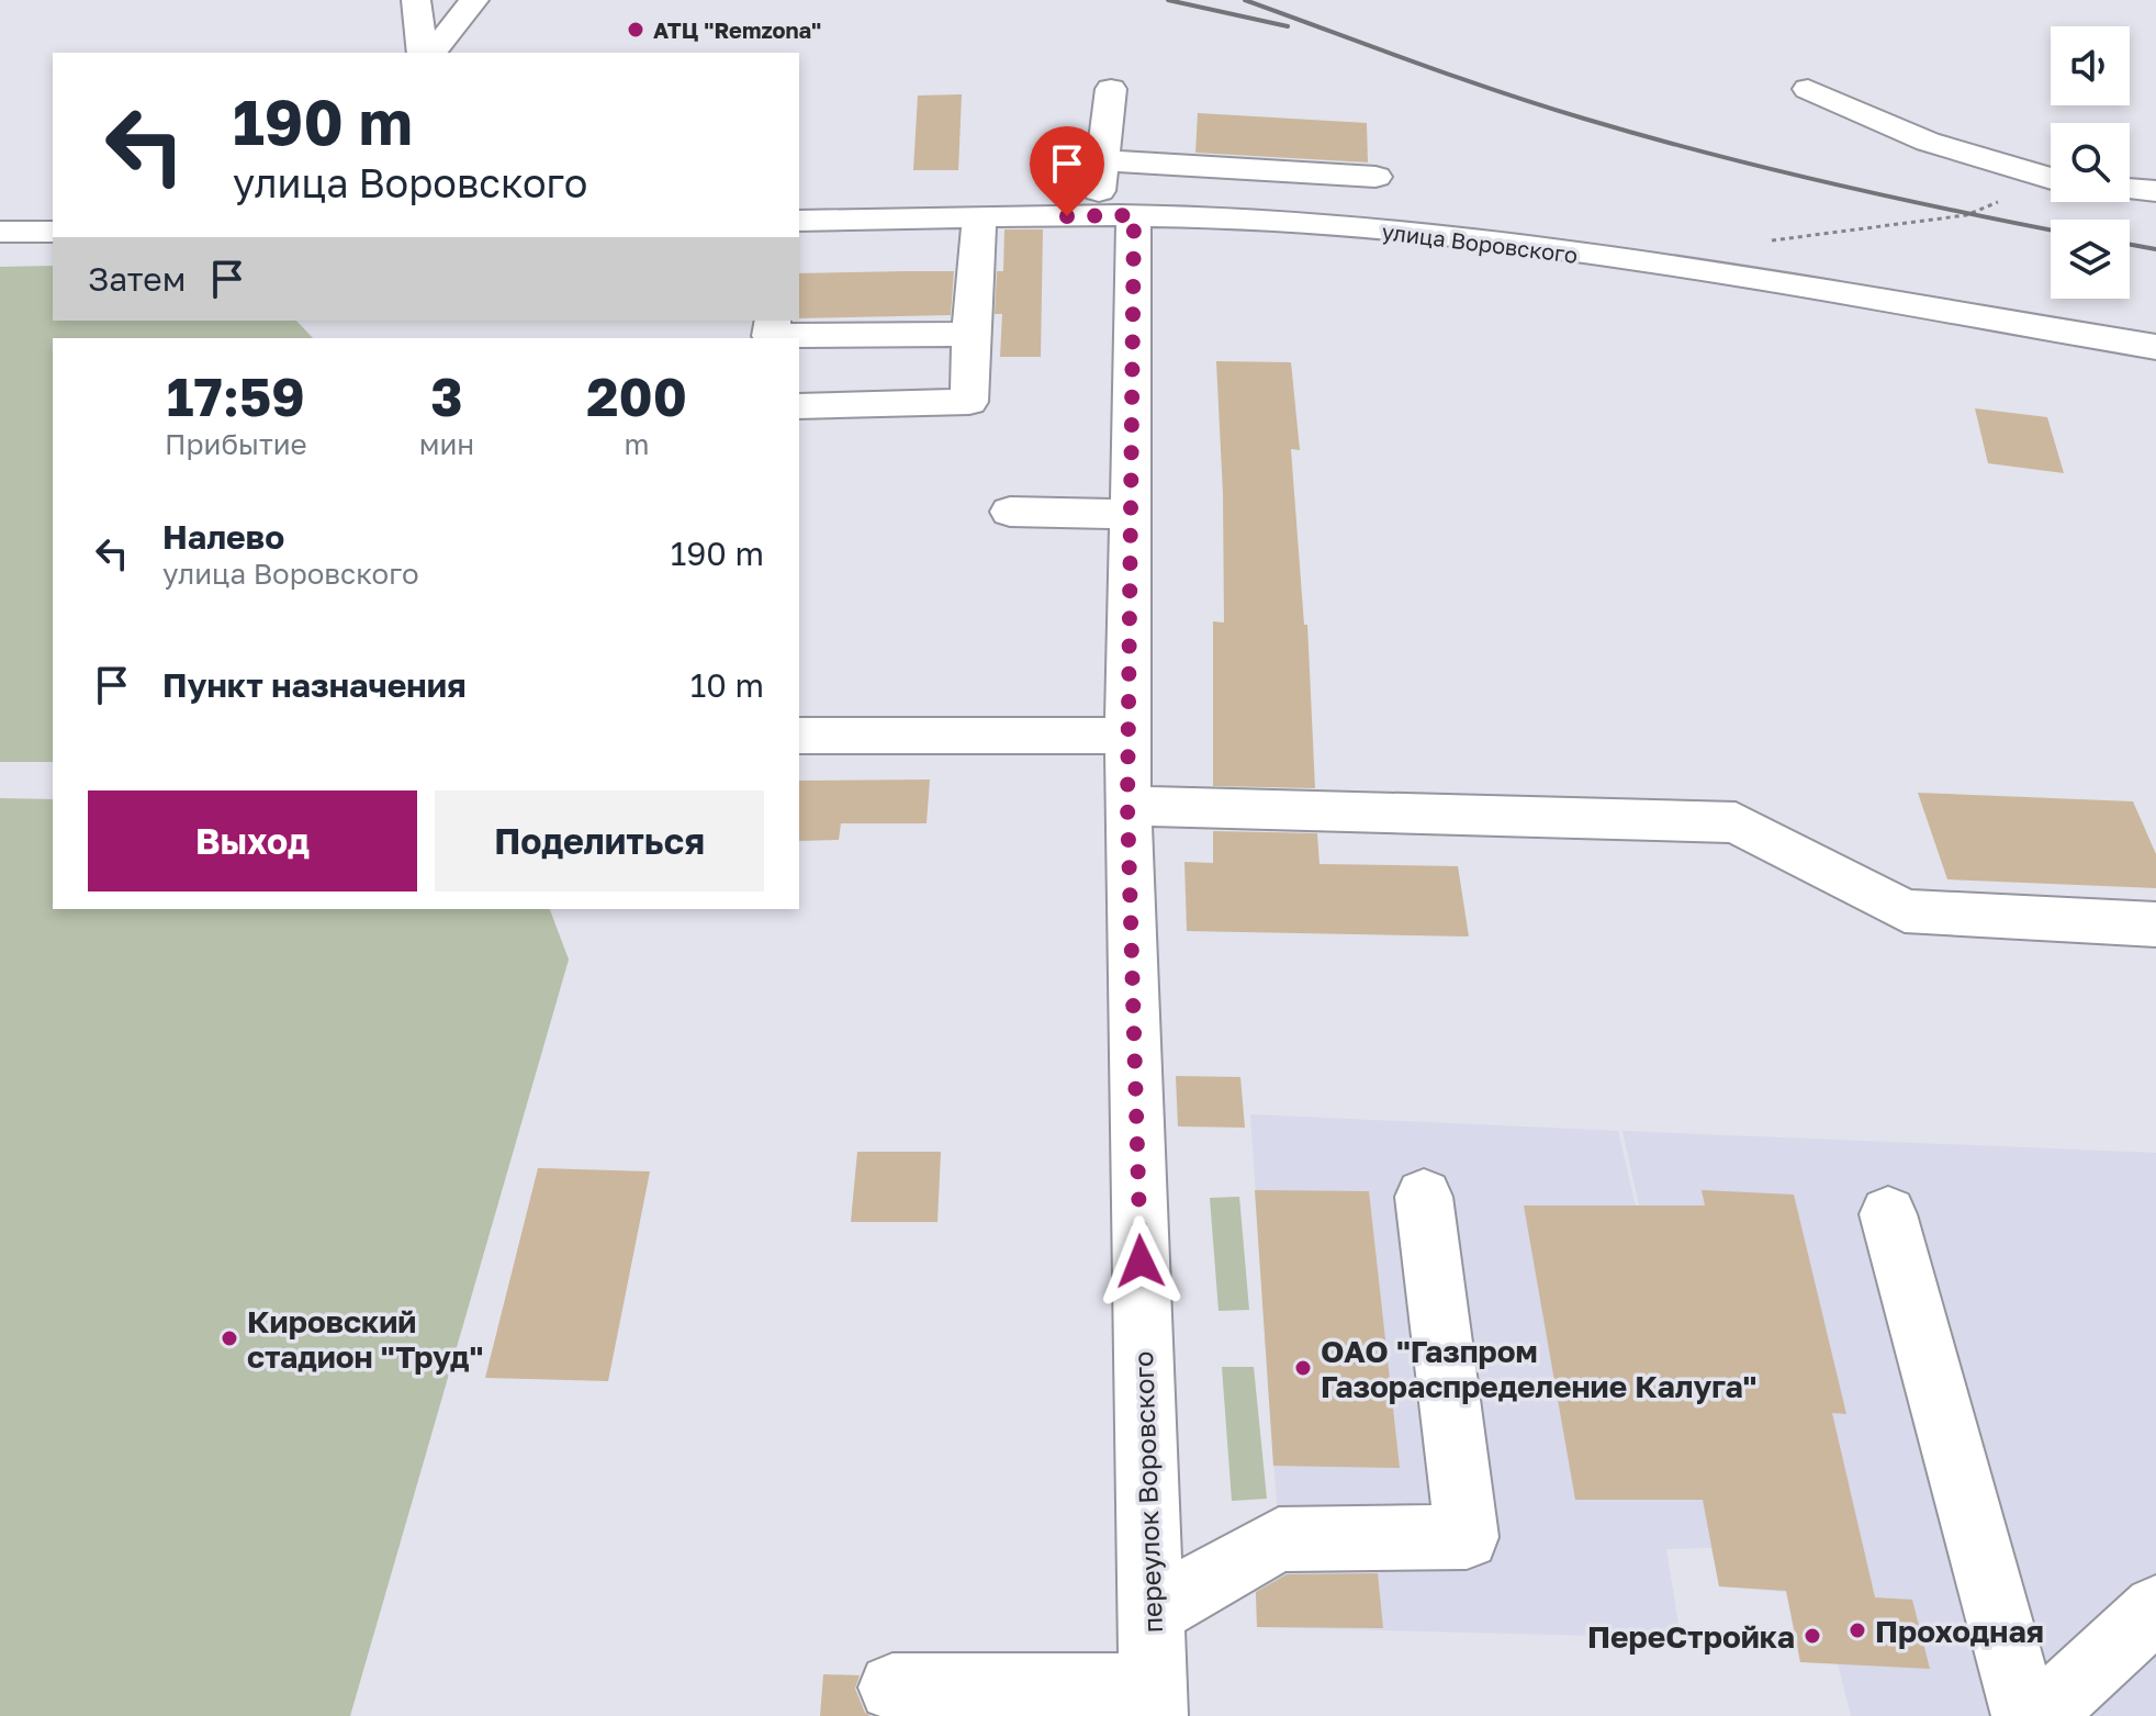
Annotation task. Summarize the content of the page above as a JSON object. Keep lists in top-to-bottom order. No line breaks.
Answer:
{"streets":{"street":["улица Воровского","переулок Воровского"]},"crossings":[["улица Воровского","переулок Воровского"]],"places":["АТЦ \"Remzona\"","Кировский стадион \"Труд\"","ОАО \"Газпром Газораспределение Калуга\"","Проходная","ПереСтройка"],"page":{"turn":["190 m","улица Воровского"],"then":"Затем","eta":["17:59","Прибытие","3","мин","200","m"],"list":[{"name":"Налево","note":"улица Воровского","value":"190 m"},{"name":"Пункт назначения","value":"10 m"}],"buttons":["Выход","Поделиться"]}}
